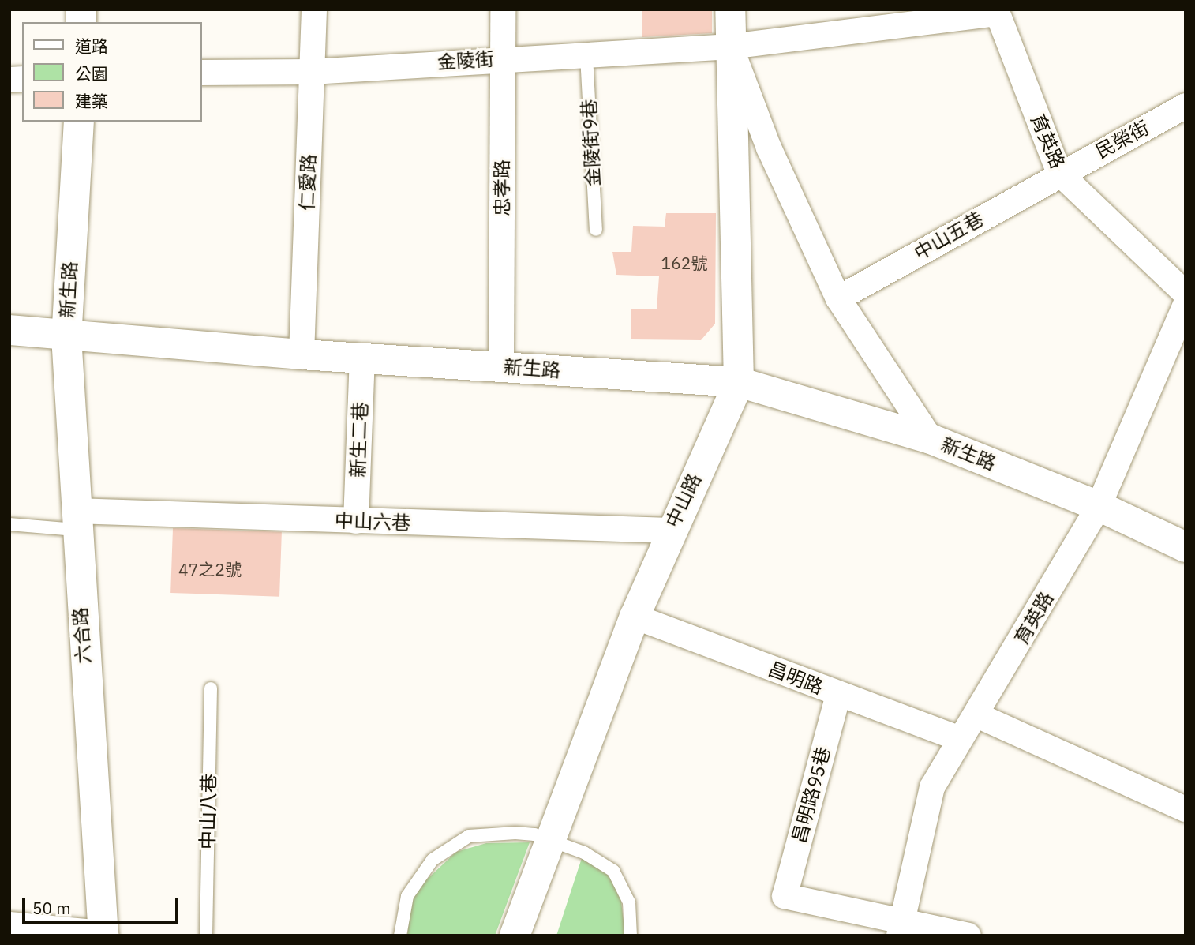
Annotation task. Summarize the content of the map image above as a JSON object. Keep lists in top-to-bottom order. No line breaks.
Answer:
{"streets":{"main road":["新生路","中山路","六合路"],"street":["金陵街","民榮街","育英路","仁愛路","忠孝路","中山五巷","新生二巷","中山六巷","昌明路","昌明路95巷"],"lane":["金陵街9巷","中山八巷"]},"crossings":[["金陵街","育英路"],["金陵街","金陵街9巷"],["金陵街","仁愛路"],["金陵街","忠孝路"],["金陵街","中山路"],["民榮街","育英路"],["民榮街","中山五巷"],["育英路","中山五巷"],["育英路","新生路"],["育英路","昌明路"],["育英路","昌明路95巷"],["仁愛路","新生路"],["忠孝路","新生路"],["中山五巷","中山路"],["新生路","新生二巷"],["新生路","中山路"],["新生路","六合路"],["新生二巷","中山六巷"],["中山路","中山六巷"],["中山路","昌明路"],["中山六巷","六合路"],["昌明路","昌明路95巷"]],"house_numbers":["162號","47之2號"],"legend":["道路","公園","建築"],"scale_bar":"50 m"}
